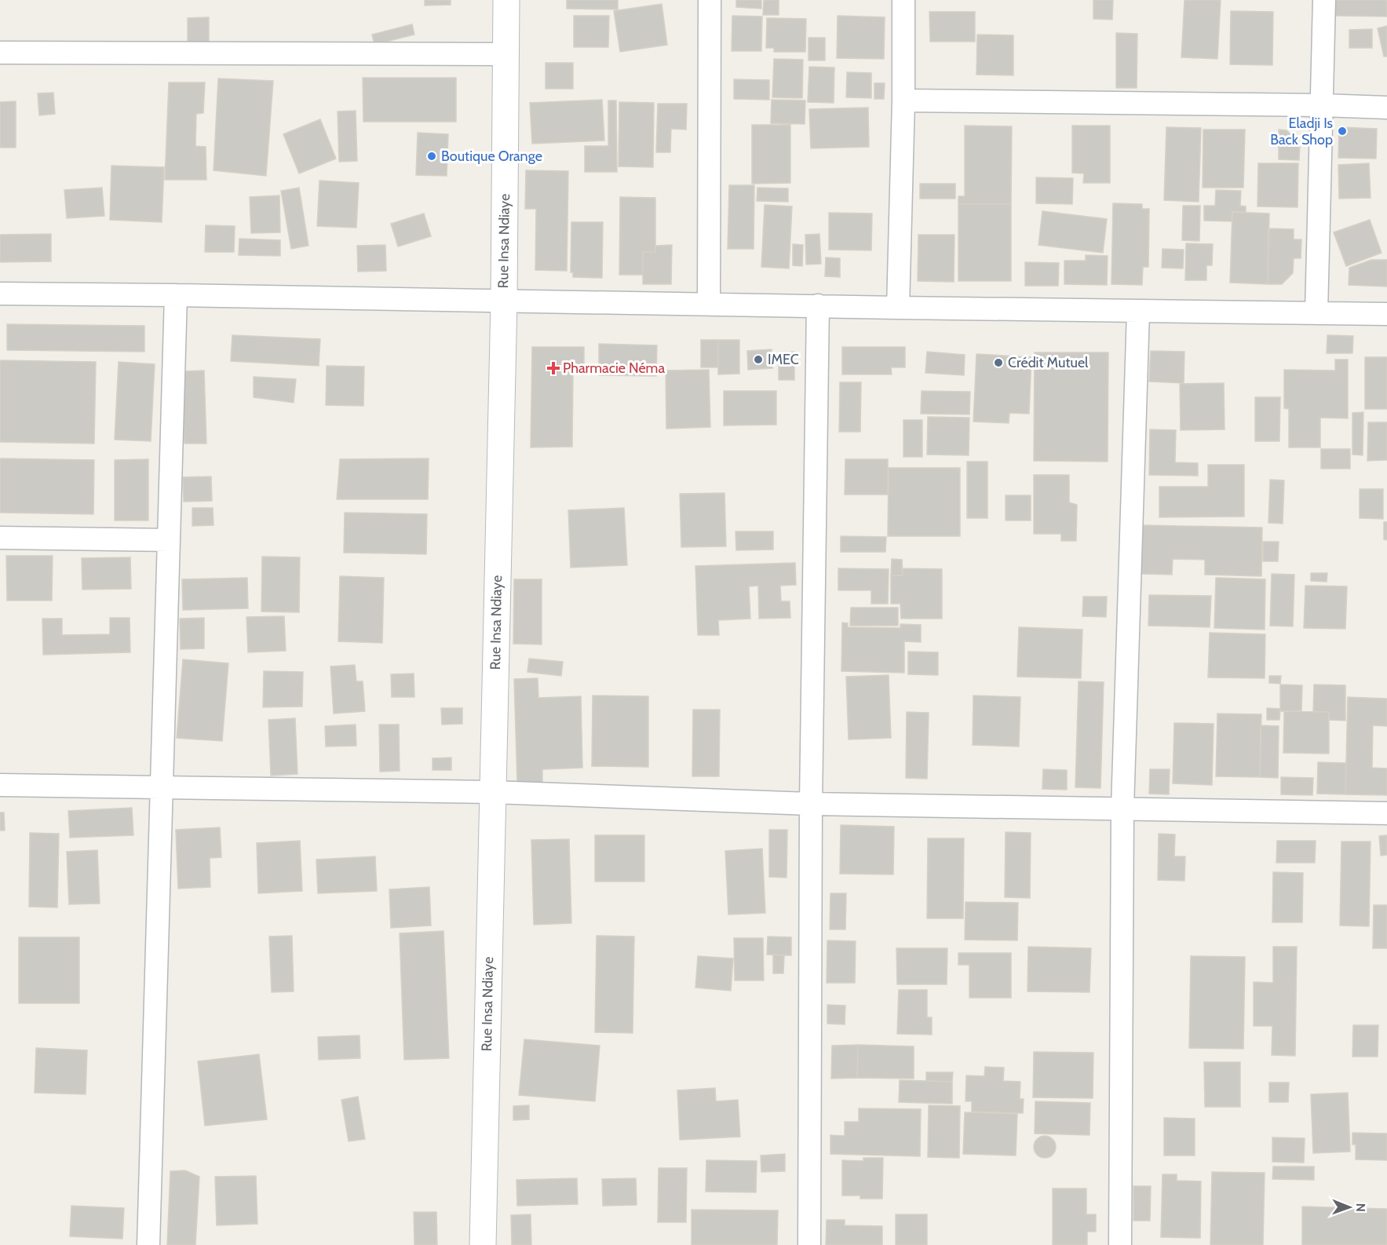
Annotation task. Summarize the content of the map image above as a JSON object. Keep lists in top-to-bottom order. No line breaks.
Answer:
{"streets":{"main road":["Rue Insa Ndiaye"]},"places":{"other":["Eladji Is Back Shop","Boutique Orange","IMEC","Crédit Mutuel"],"health":["Pharmacie Néma"]},"north":"right"}
